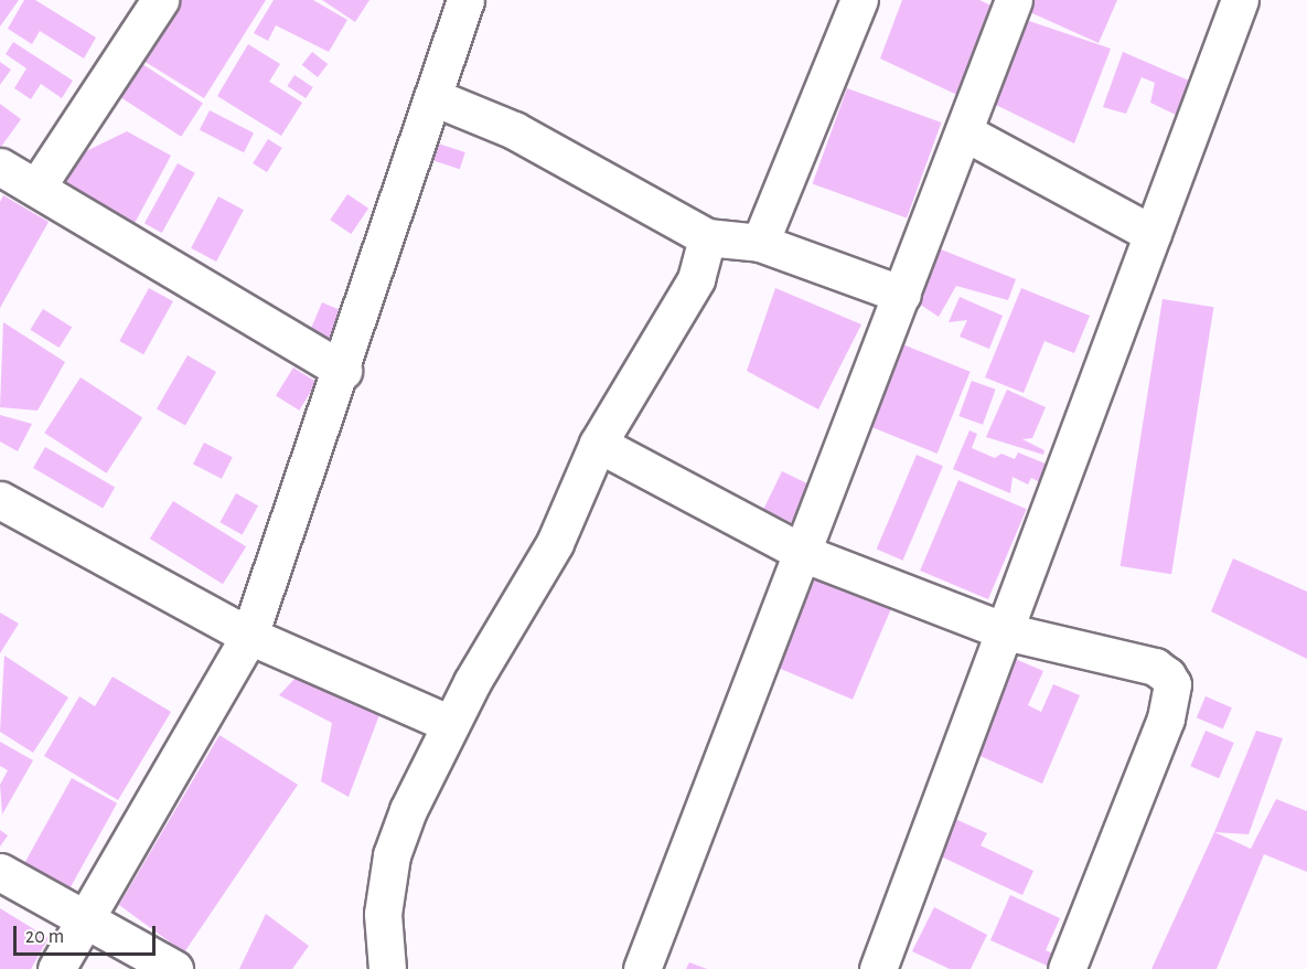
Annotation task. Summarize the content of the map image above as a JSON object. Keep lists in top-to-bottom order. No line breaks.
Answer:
{"scale_bar":"20 m"}
